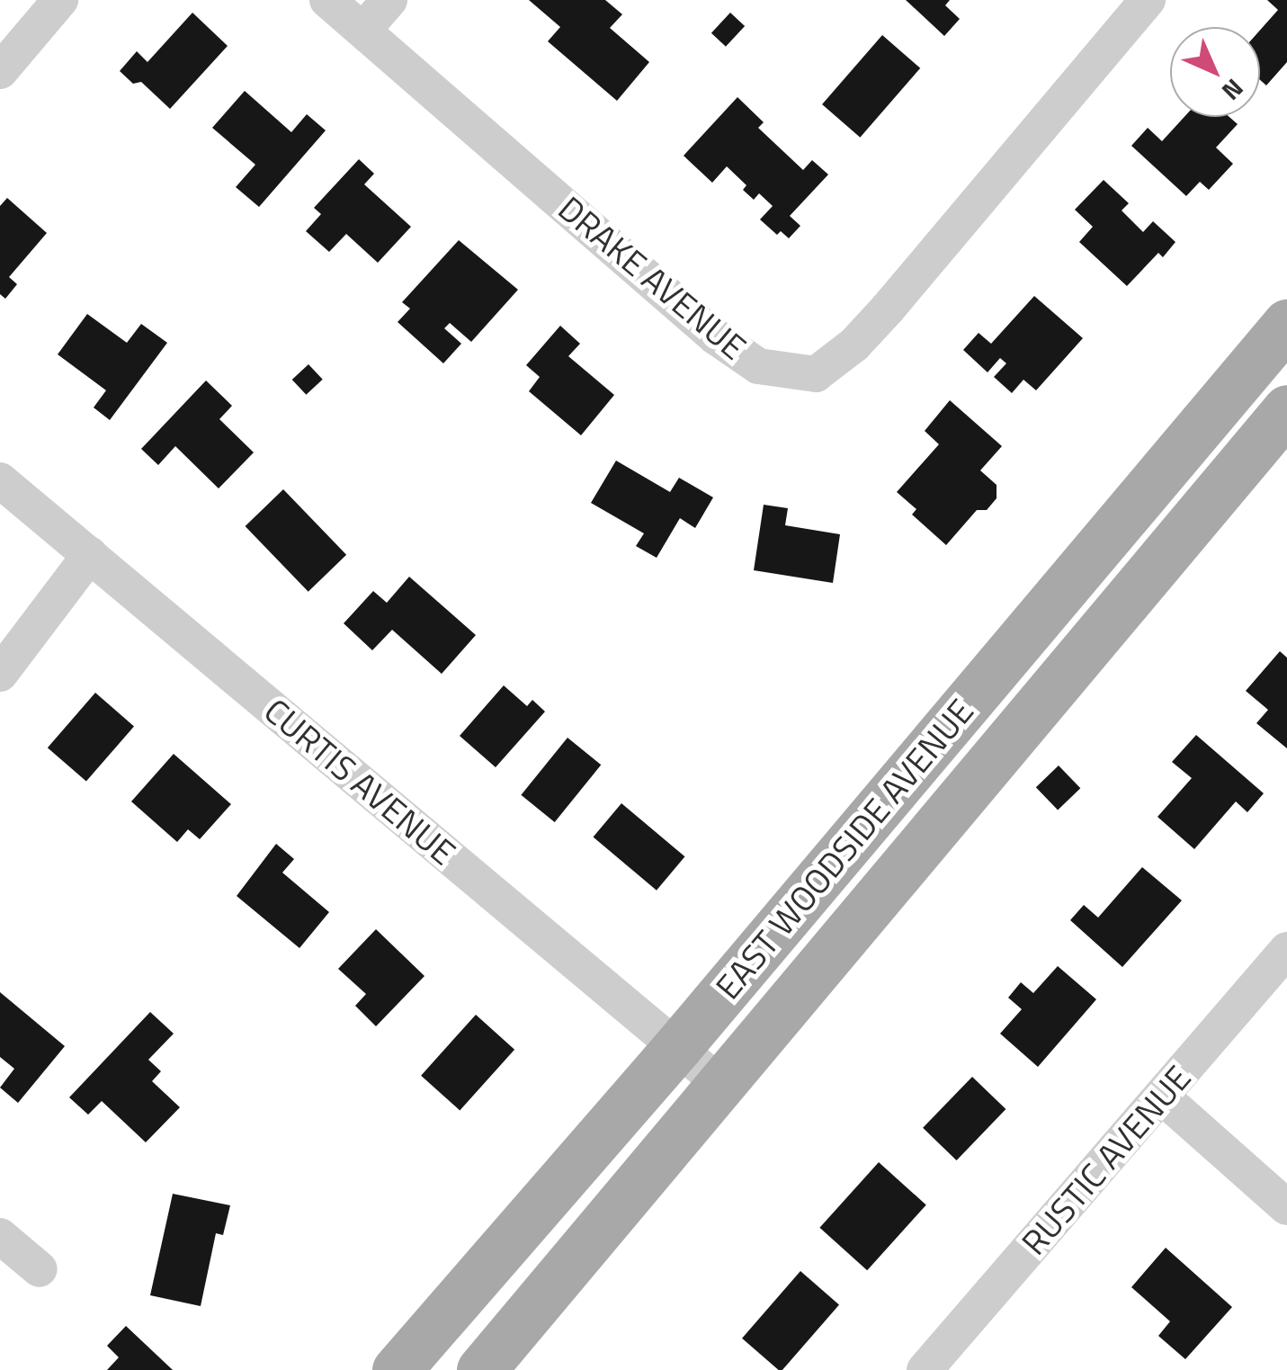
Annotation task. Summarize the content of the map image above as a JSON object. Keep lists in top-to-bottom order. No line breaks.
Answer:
{"streets":{"main road":["EAST WOODSIDE AVENUE"],"street":["DRAKE AVENUE","CURTIS AVENUE","RUSTIC AVENUE"]},"crossings":[["CURTIS AVENUE","EAST WOODSIDE AVENUE"]],"north":"bottom right"}
